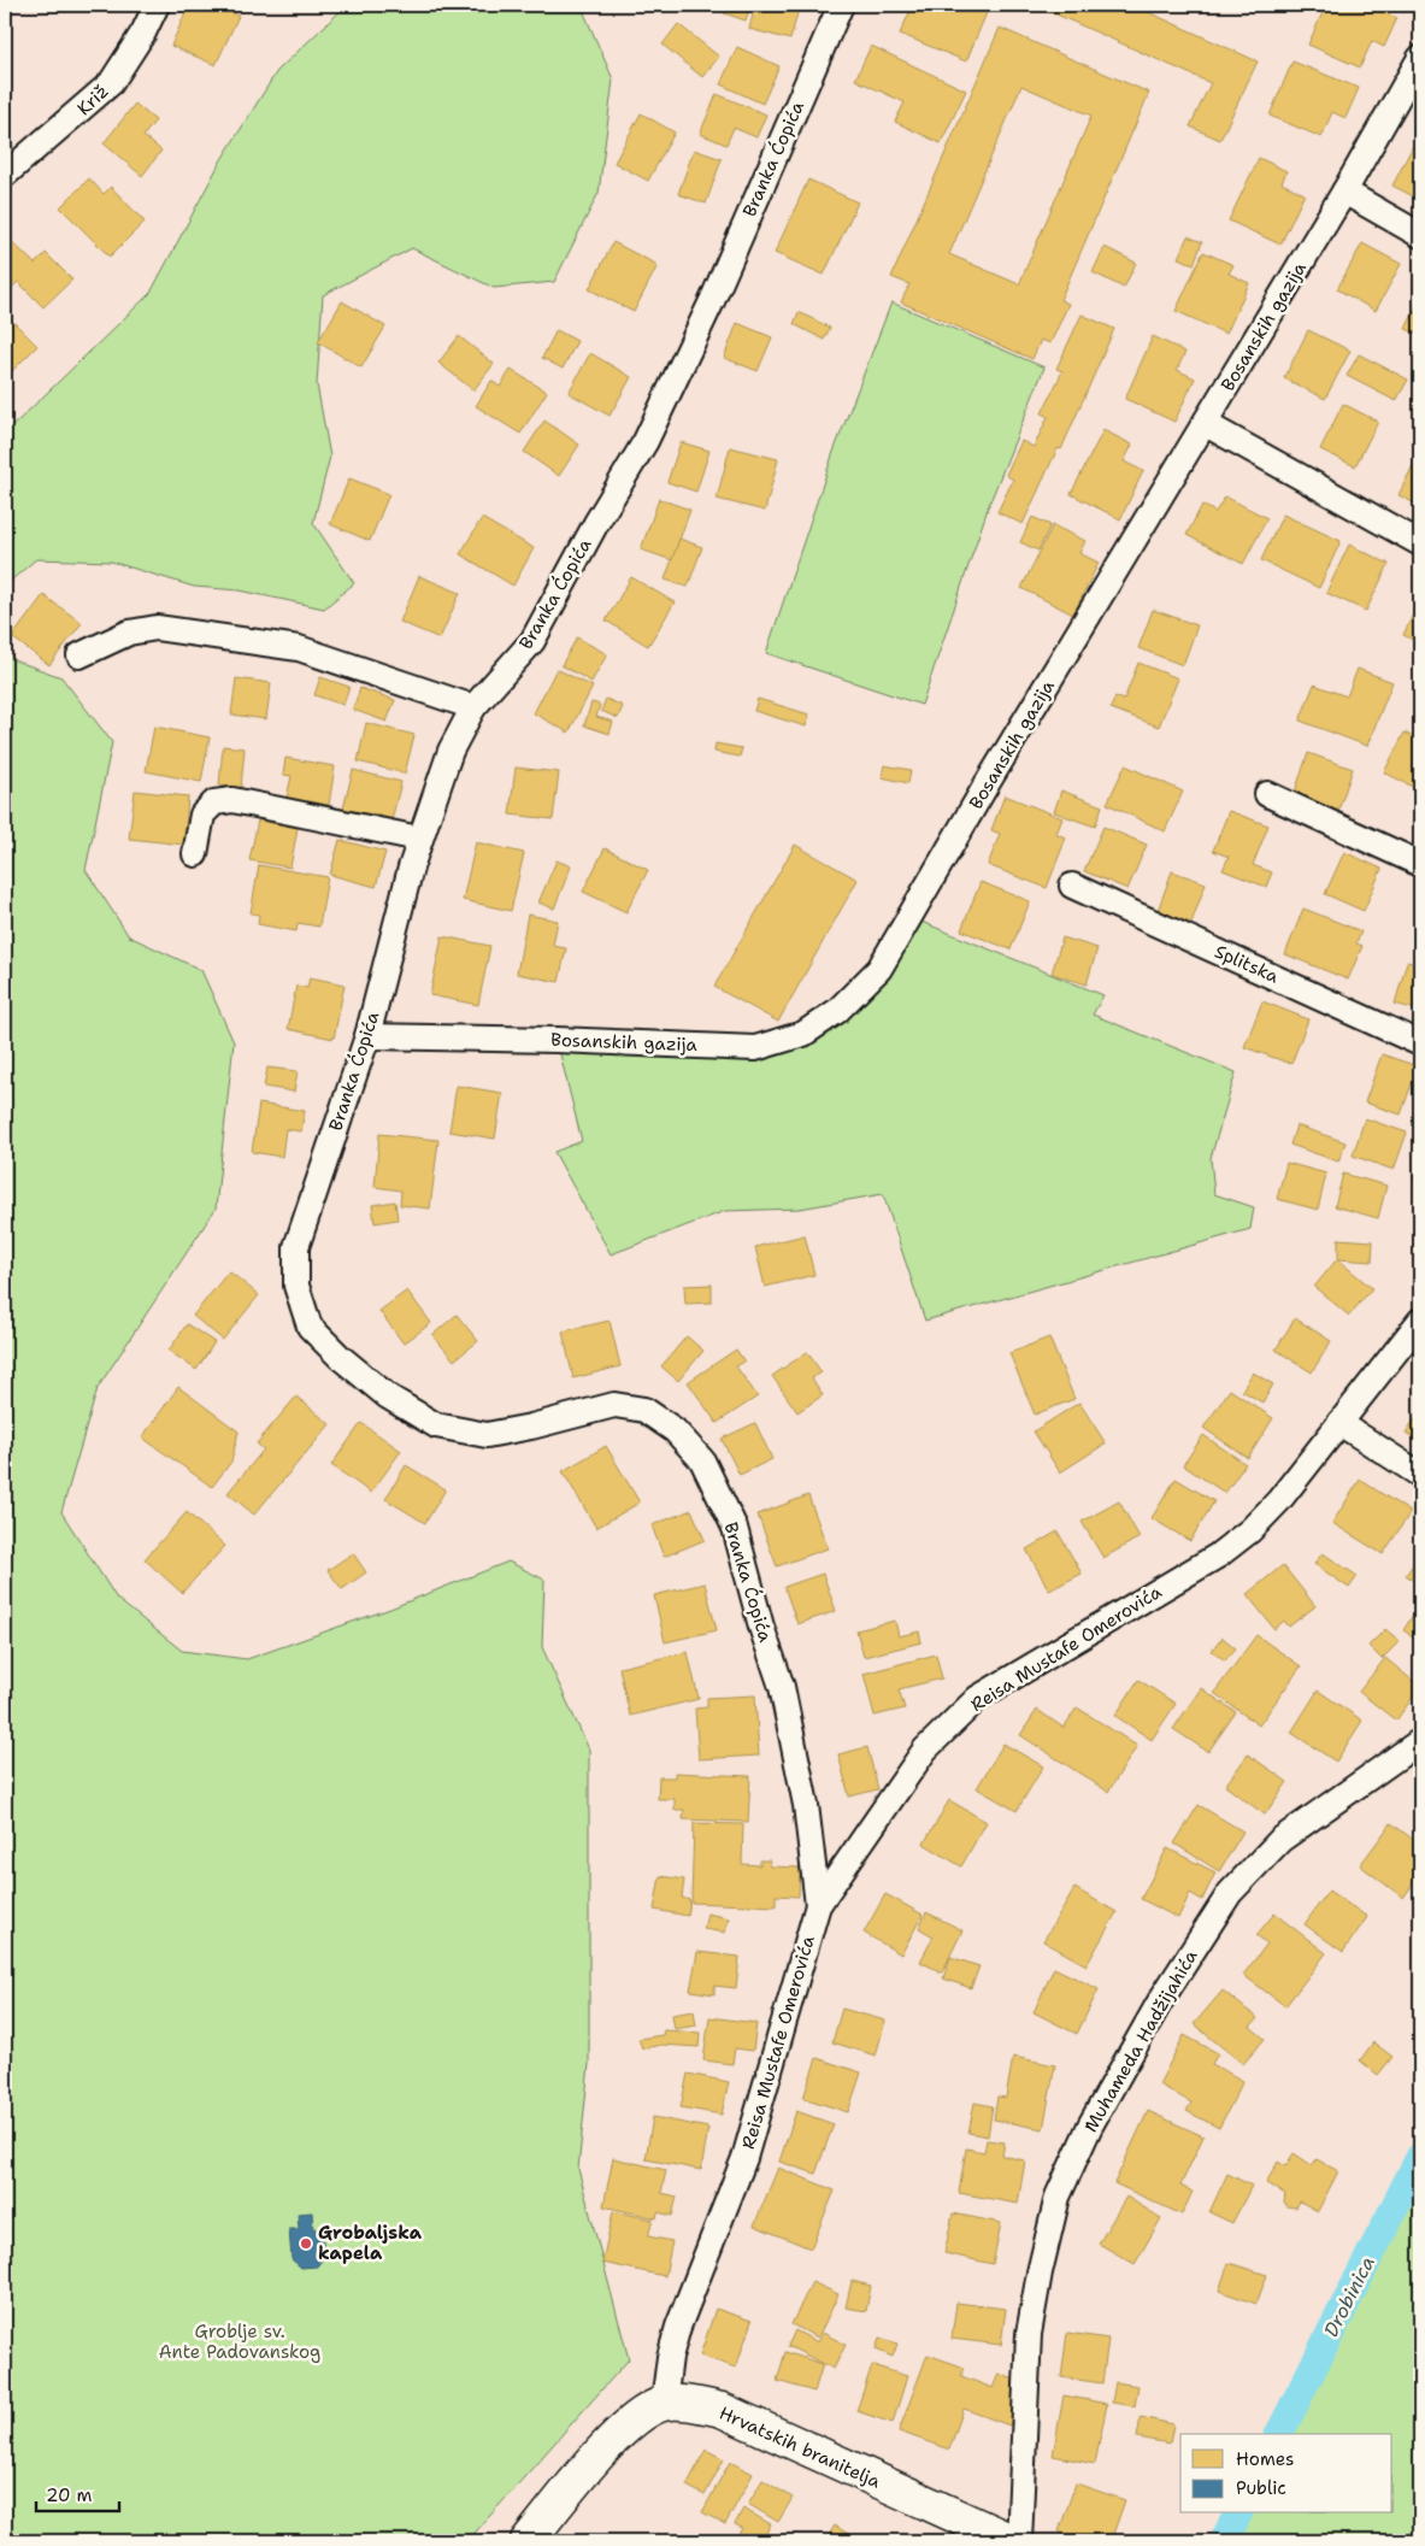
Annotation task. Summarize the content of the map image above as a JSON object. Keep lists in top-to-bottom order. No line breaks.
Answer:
{"streets":{"street":["Križ","Branka Ćopića","Bosanskih gazija","Splitska","Reisa Mustafe Omerovića","Muhameda Hadžijahića","Hrvatskih branitelja"]},"crossings":[["Branka Ćopića","Bosanskih gazija"],["Branka Ćopića","Reisa Mustafe Omerovića"],["Reisa Mustafe Omerovića","Hrvatskih branitelja"]],"water":["Drobinica"],"parks":["Groblje sv. Ante Padovanskog"],"places":["Grobaljska kapela"],"legend":["Homes","Public"],"scale_bar":"20 m"}
